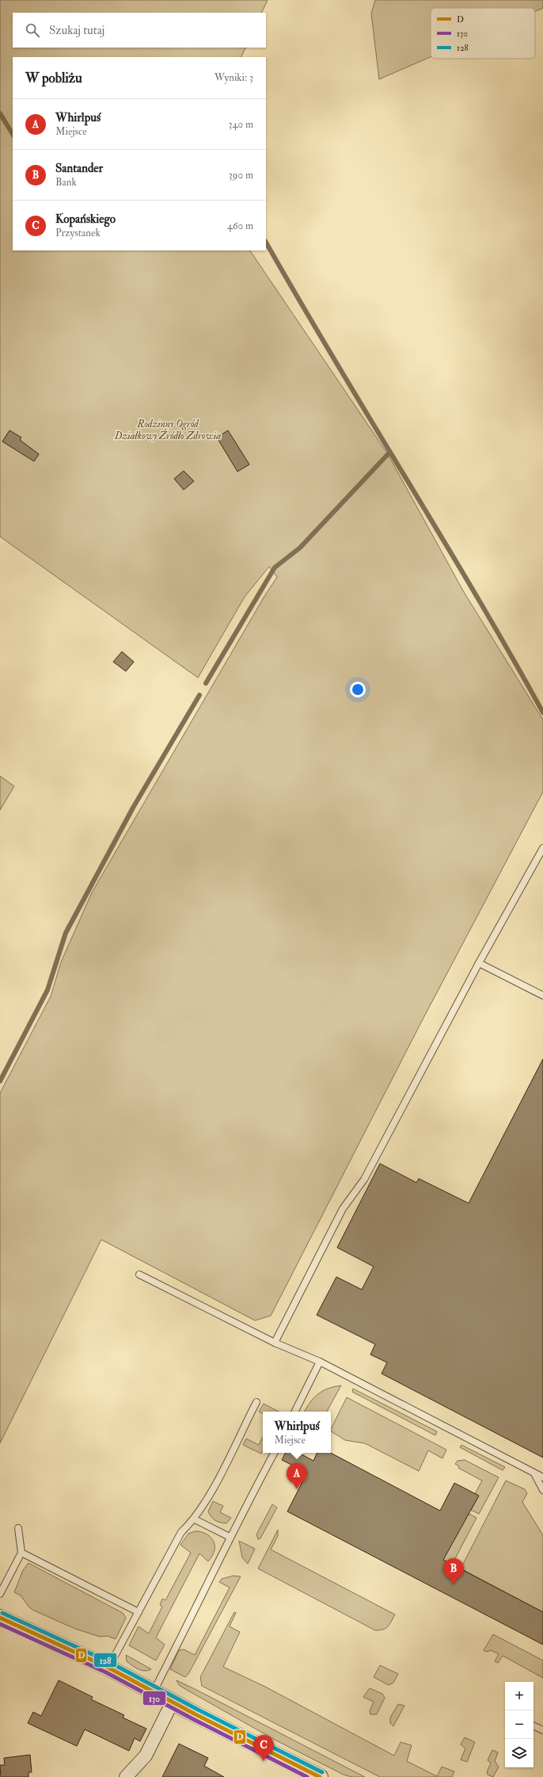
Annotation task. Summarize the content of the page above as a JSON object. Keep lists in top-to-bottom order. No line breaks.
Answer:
{"parks":["Rodzinny Ogród Działkowy Źródło Zdrowia"],"lines":["transit line 128","transit line D","transit line 130"],"legend":["D","130","128"],"page":{"search":"Szukaj tutaj","heading":["W pobliżu","Wyniki: 3"],"list":[{"mark":"A","name":"Whirlpuś","note":"Miejsce","value":"340 m"},{"mark":"B","name":"Santander","note":"Bank","value":"390 m"},{"mark":"C","name":"Kopańskiego","note":"Przystanek","value":"460 m"}],"popup":["Whirlpuś","Miejsce"],"pins":["A","B","C"],"map_buttons":["+","−"]}}
